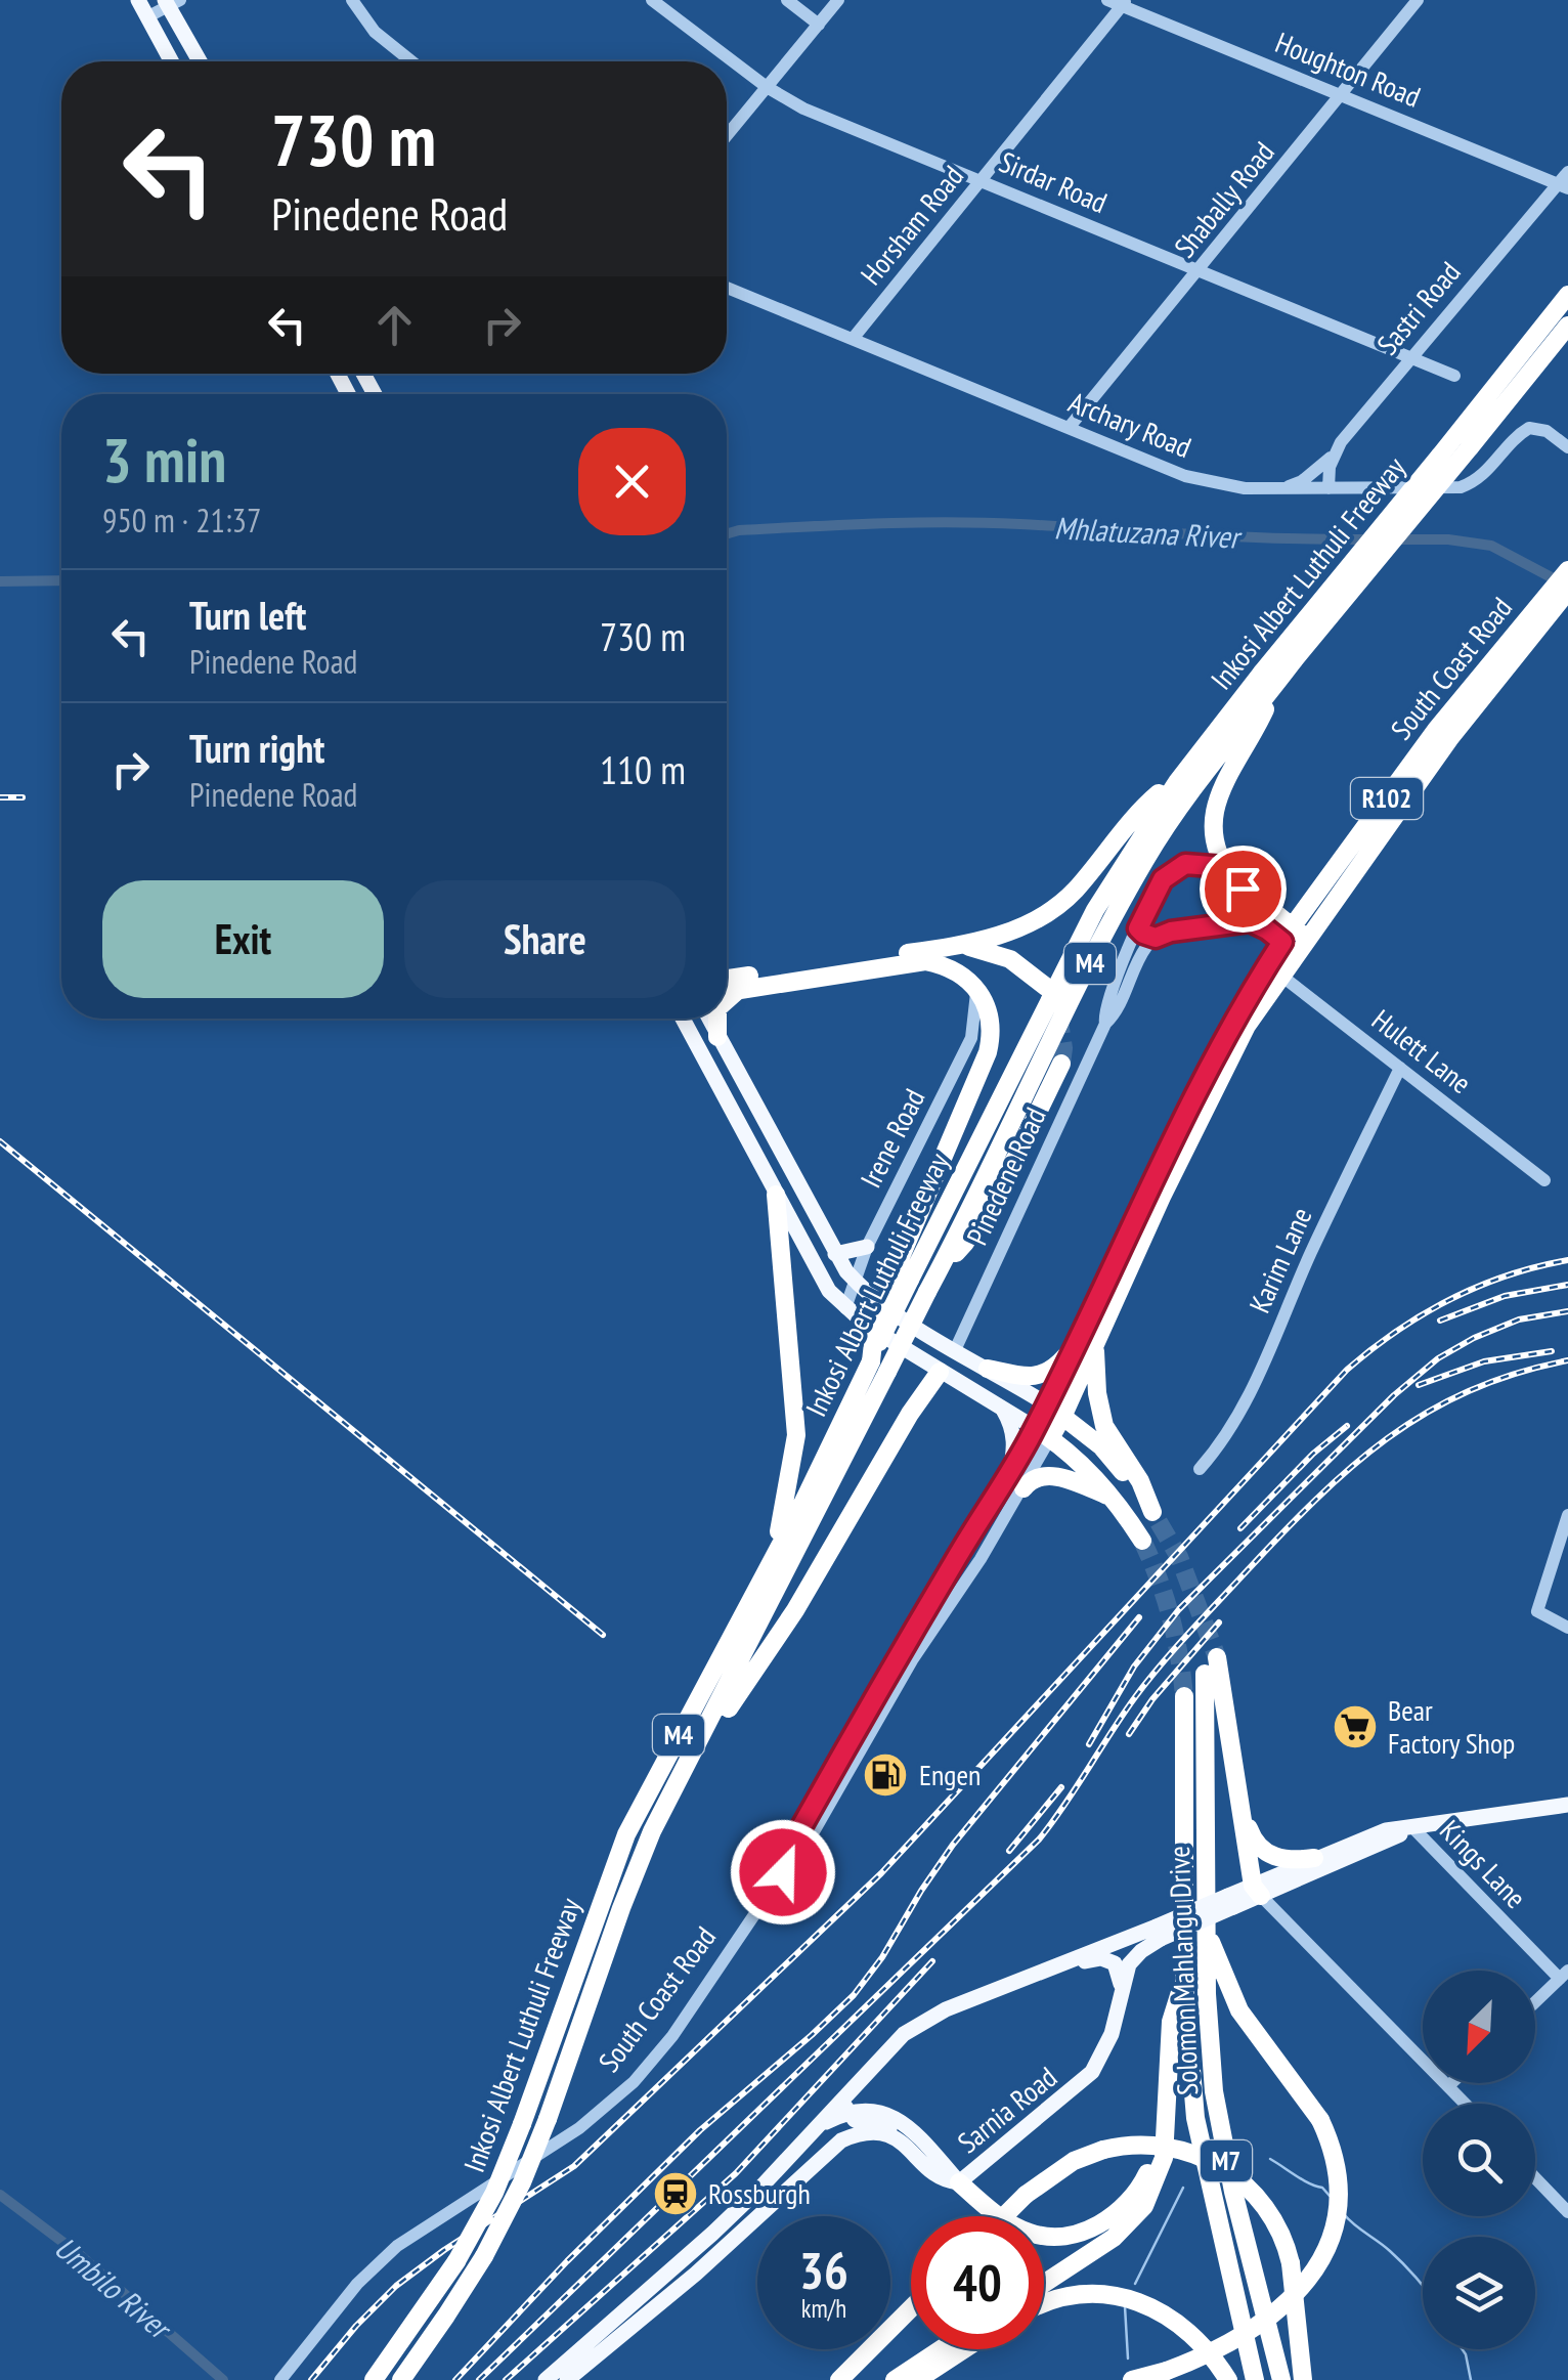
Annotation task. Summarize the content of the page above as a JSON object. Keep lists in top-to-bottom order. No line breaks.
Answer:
{"streets":{"highway":["Inkosi Albert Luthuli Freeway","South Coast Road","R102","M4","Solomon Mahlangu Drive","M7"],"main road":["Sarnia Road"],"street":["Houghton Road","Sirdar Road","Shabally Road","Horsham Road","Sastri Road","Archary Road","Hulett Lane","Irene Road","Pinedene Road","Karim Lane","Kings Lane"]},"crossings":[["Houghton Road","Shabally Road"],["Houghton Road","Horsham Road"],["Houghton Road","Sastri Road"],["Sirdar Road","Shabally Road"],["Sirdar Road","Horsham Road"],["Sirdar Road","Sastri Road"],["Shabally Road","Archary Road"],["Horsham Road","Archary Road"],["South Coast Road","Hulett Lane"],["Hulett Lane","Karim Lane"],["Kings Lane","Sarnia Road"]],"water":["Mhlatuzana River","Umbilo River"],"places":{"supermarket":["Bear Factory Shop"],"fuel station":["Engen"],"station":["Rossburgh"]},"north":"bottom left","page":{"turn":["730 m","Pinedene Road"],"heading":["3 min","950 m · 21:37"],"list":[{"name":"Turn left","note":"Pinedene Road","value":"730 m"},{"name":"Turn right","note":"Pinedene Road","value":"110 m"}],"buttons":["Exit","Share"],"speed":"36 km/h","limit":"40"}}
